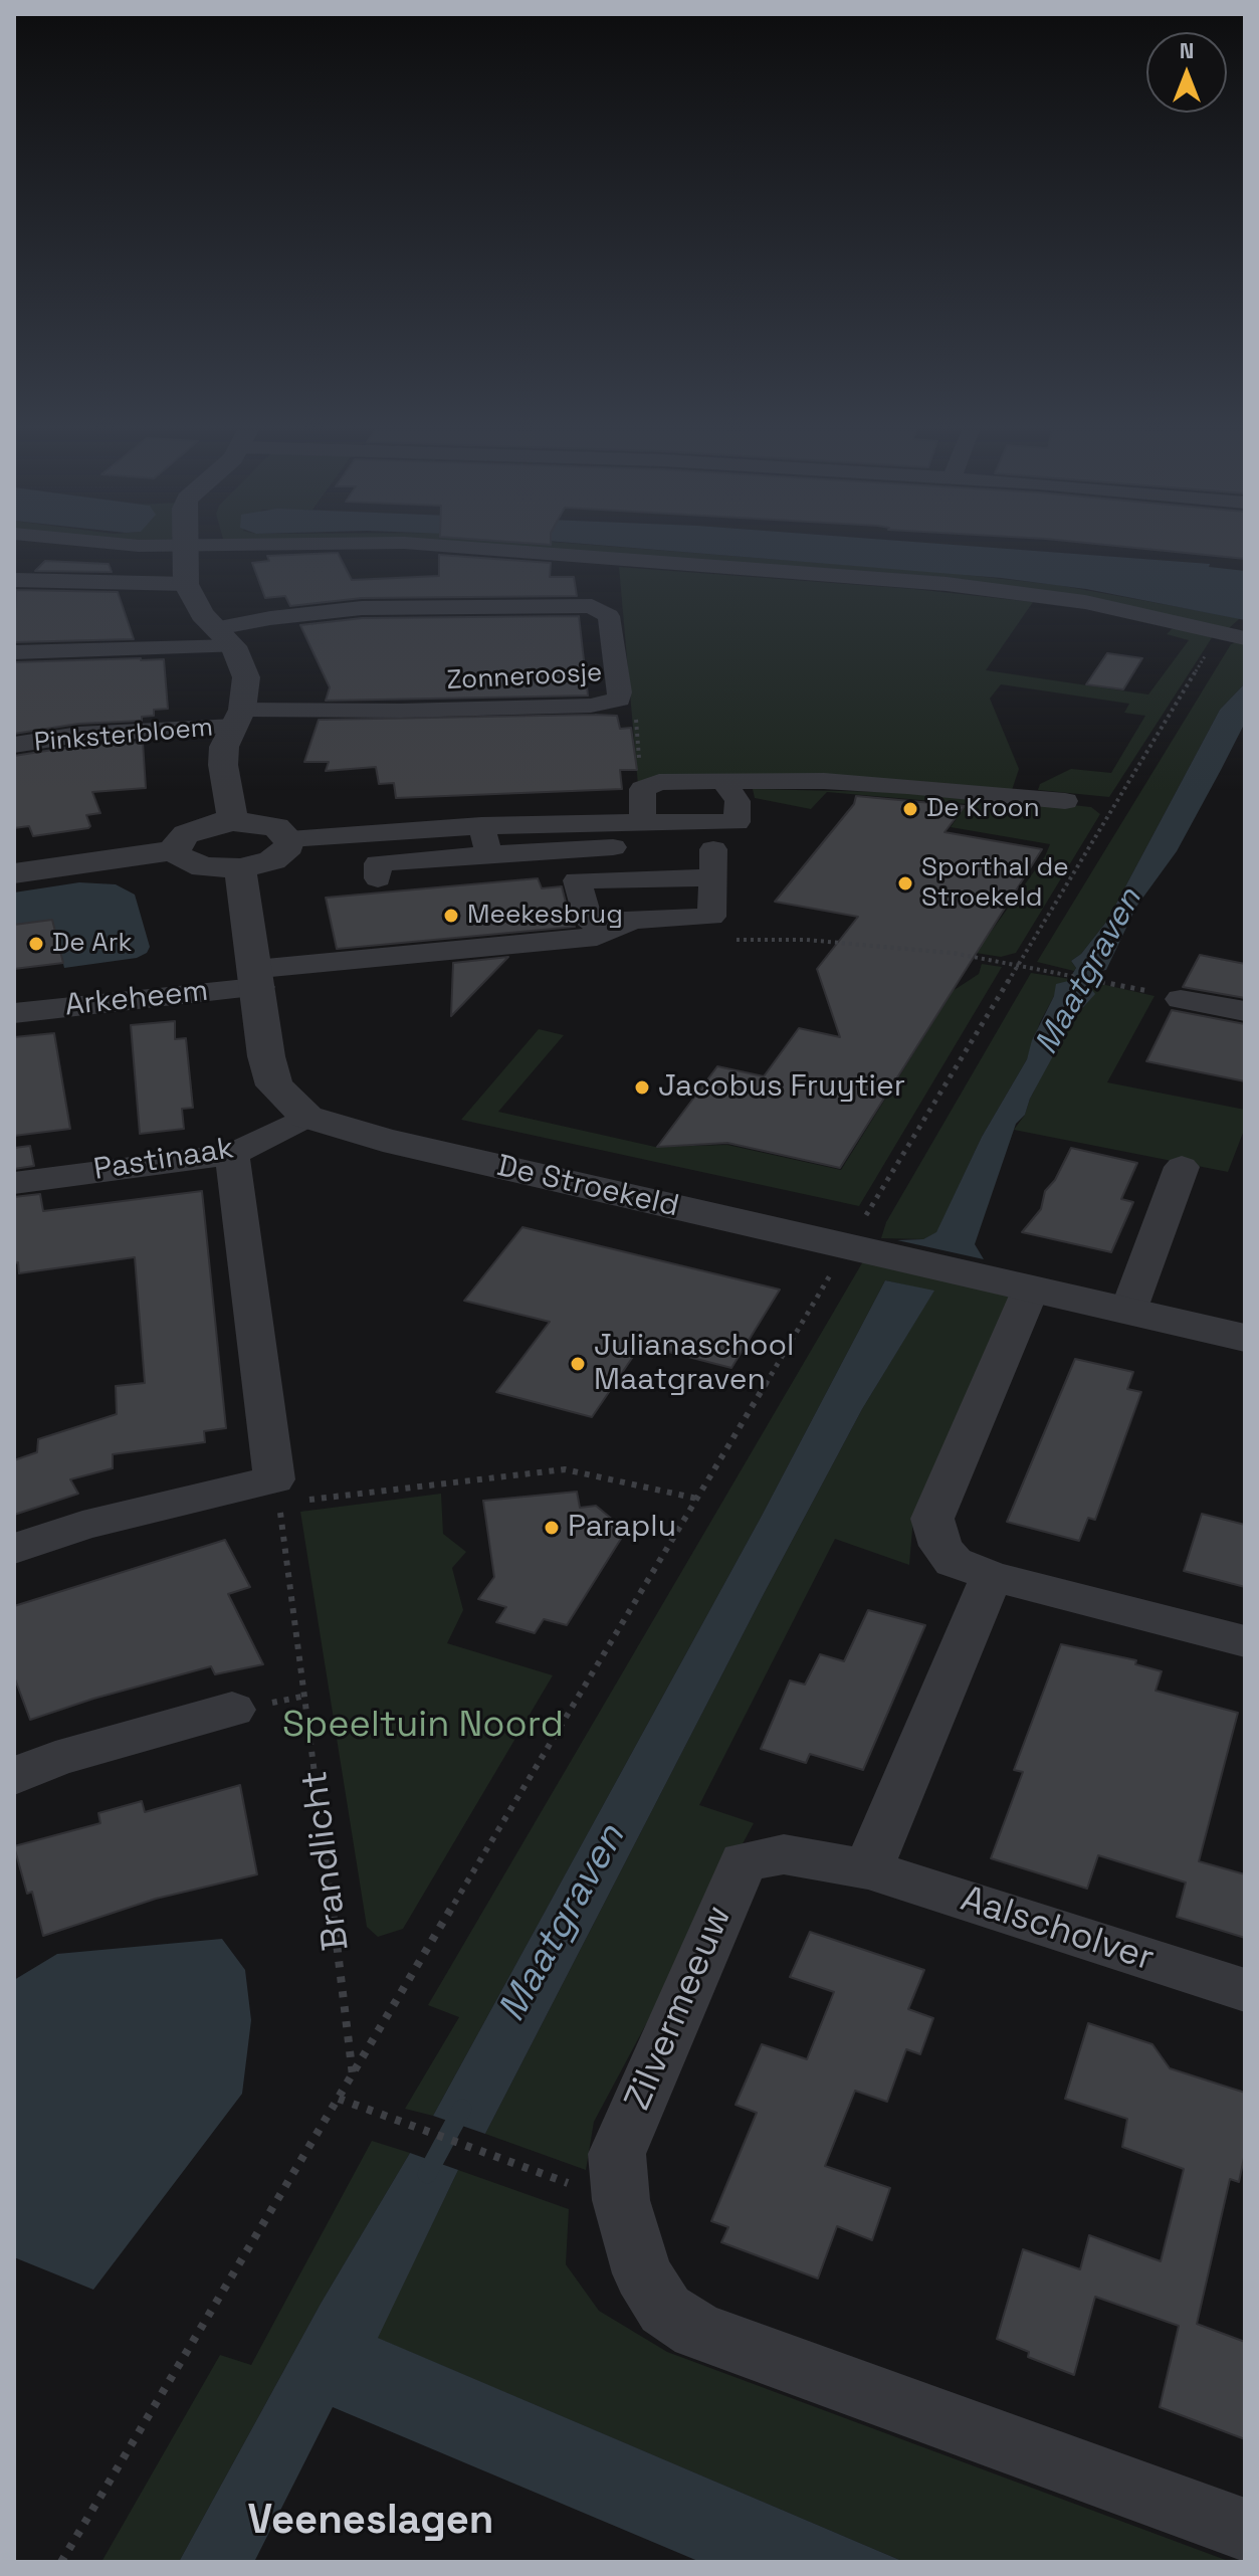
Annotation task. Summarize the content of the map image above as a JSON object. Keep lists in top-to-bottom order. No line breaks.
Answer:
{"streets":{"street":["Zonneroosje","Pinksterbloem","Arkeheem","Pastinaak","De Stroekeld","Aalscholver","Zilvermeeuw"],"path":["Brandlicht"]},"crossings":[["Zonneroosje","Pinksterbloem"],["Arkeheem","De Stroekeld"],["Pastinaak","De Stroekeld"],["Aalscholver","Zilvermeeuw"]],"districts":["Veeneslagen"],"water":["Maatgraven"],"parks":["Speeltuin Noord"],"places":["De Kroon","Sporthal de Stroekeld","Meekesbrug","De Ark","Jacobus Fruytier","Julianaschool Maatgraven","Paraplu"],"north":"top"}
